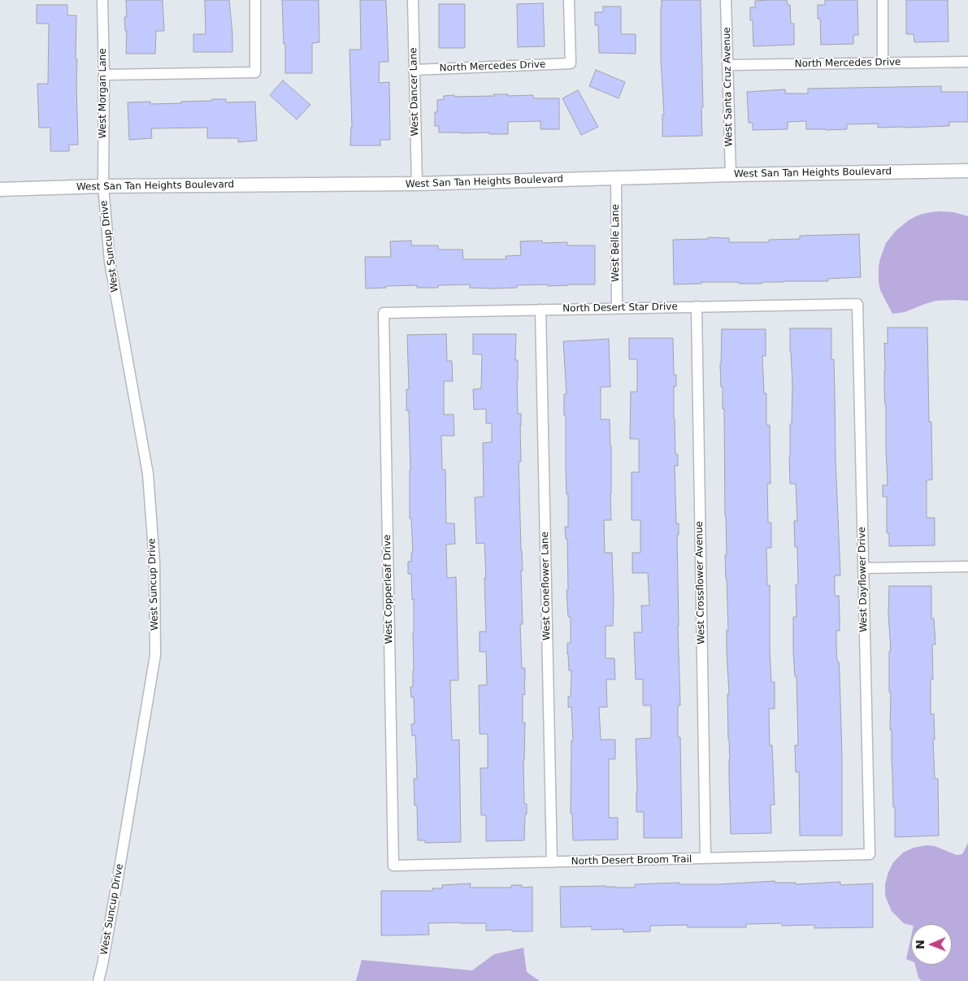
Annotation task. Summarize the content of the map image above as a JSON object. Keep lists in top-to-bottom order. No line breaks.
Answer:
{"streets":{"street":["North Mercedes Drive","West Santa Cruz Avenue","West Dancer Lane","West Morgan Lane","West San Tan Heights Boulevard","West Belle Lane","West Suncup Drive","North Desert Star Drive","West Dayflower Drive","West Crossflower Avenue","West Coneflower Lane","West Copperleaf Drive","North Desert Broom Trail"]},"crossings":[["North Mercedes Drive","West Santa Cruz Avenue"],["North Mercedes Drive","West Dancer Lane"],["West Santa Cruz Avenue","West San Tan Heights Boulevard"],["West Dancer Lane","West San Tan Heights Boulevard"],["West Morgan Lane","West San Tan Heights Boulevard"],["West Morgan Lane","West Suncup Drive"],["West San Tan Heights Boulevard","West Belle Lane"],["West San Tan Heights Boulevard","West Suncup Drive"],["West Belle Lane","North Desert Star Drive"],["North Desert Star Drive","West Dayflower Drive"],["North Desert Star Drive","West Crossflower Avenue"],["North Desert Star Drive","West Coneflower Lane"],["North Desert Star Drive","West Copperleaf Drive"],["West Dayflower Drive","North Desert Broom Trail"],["West Crossflower Avenue","North Desert Broom Trail"],["West Coneflower Lane","North Desert Broom Trail"],["West Copperleaf Drive","North Desert Broom Trail"]],"north":"left"}
